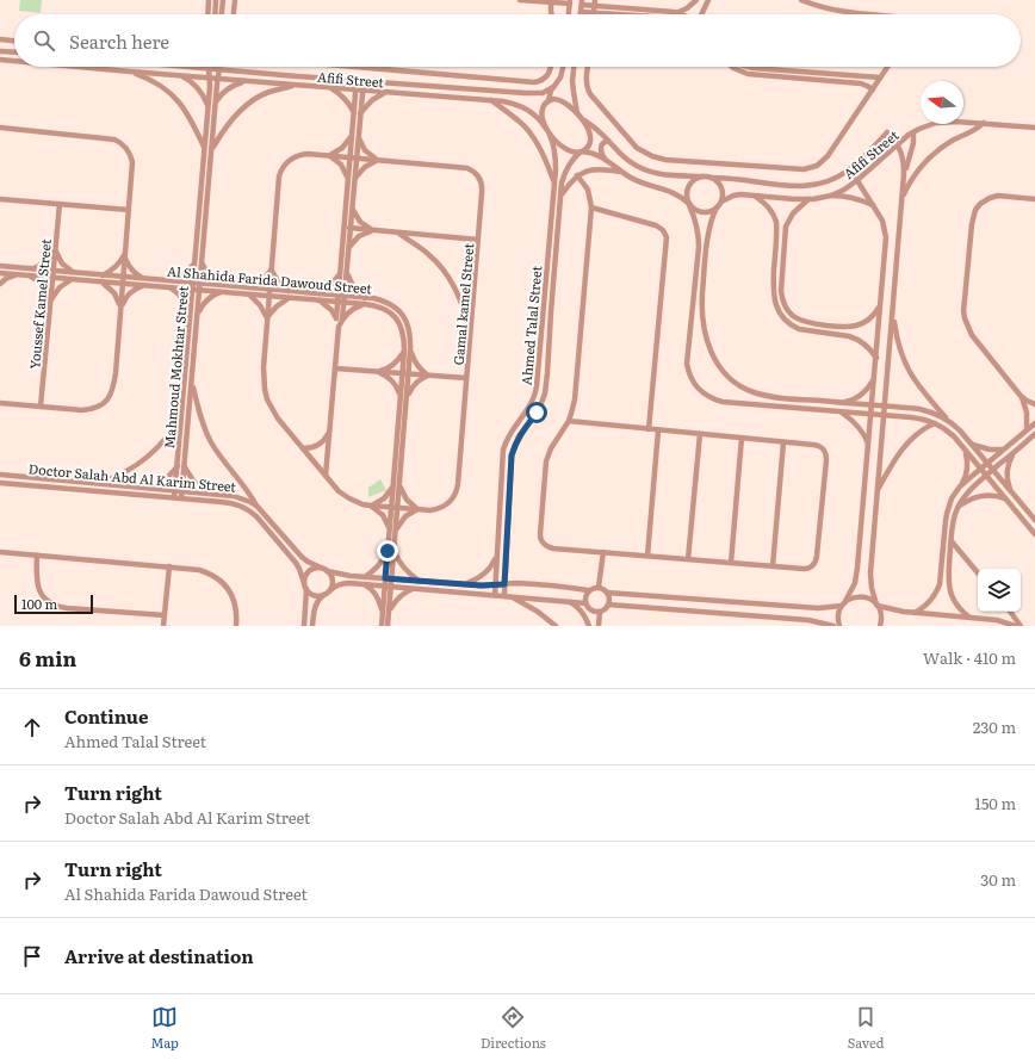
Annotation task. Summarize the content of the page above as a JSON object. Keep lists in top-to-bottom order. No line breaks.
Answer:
{"streets":{"street":["Afifi Street","Al Shahida Farida Dawoud Street","Youssef Kamel Street","Gamal kamel Street","Ahmed Talal Street","Mahmoud Mokhtar Street","Doctor Salah Abd Al Karim Street"]},"crossings":[["Afifi Street","Ahmed Talal Street"],["Afifi Street","Mahmoud Mokhtar Street"],["Al Shahida Farida Dawoud Street","Youssef Kamel Street"],["Al Shahida Farida Dawoud Street","Gamal kamel Street"],["Al Shahida Farida Dawoud Street","Mahmoud Mokhtar Street"],["Mahmoud Mokhtar Street","Doctor Salah Abd Al Karim Street"]],"scale_bar":"100 m","north":"left","page":{"search":"Search here","scale":"100 m","heading":["6 min","Walk · 410 m"],"list":[["Continue","Ahmed Talal Street","230 m"],["Turn right","Doctor Salah Abd Al Karim Street","150 m"],["Turn right","Al Shahida Farida Dawoud Street","30 m"],"Arrive at destination"],"nav":["Map","Directions","Saved"]}}
